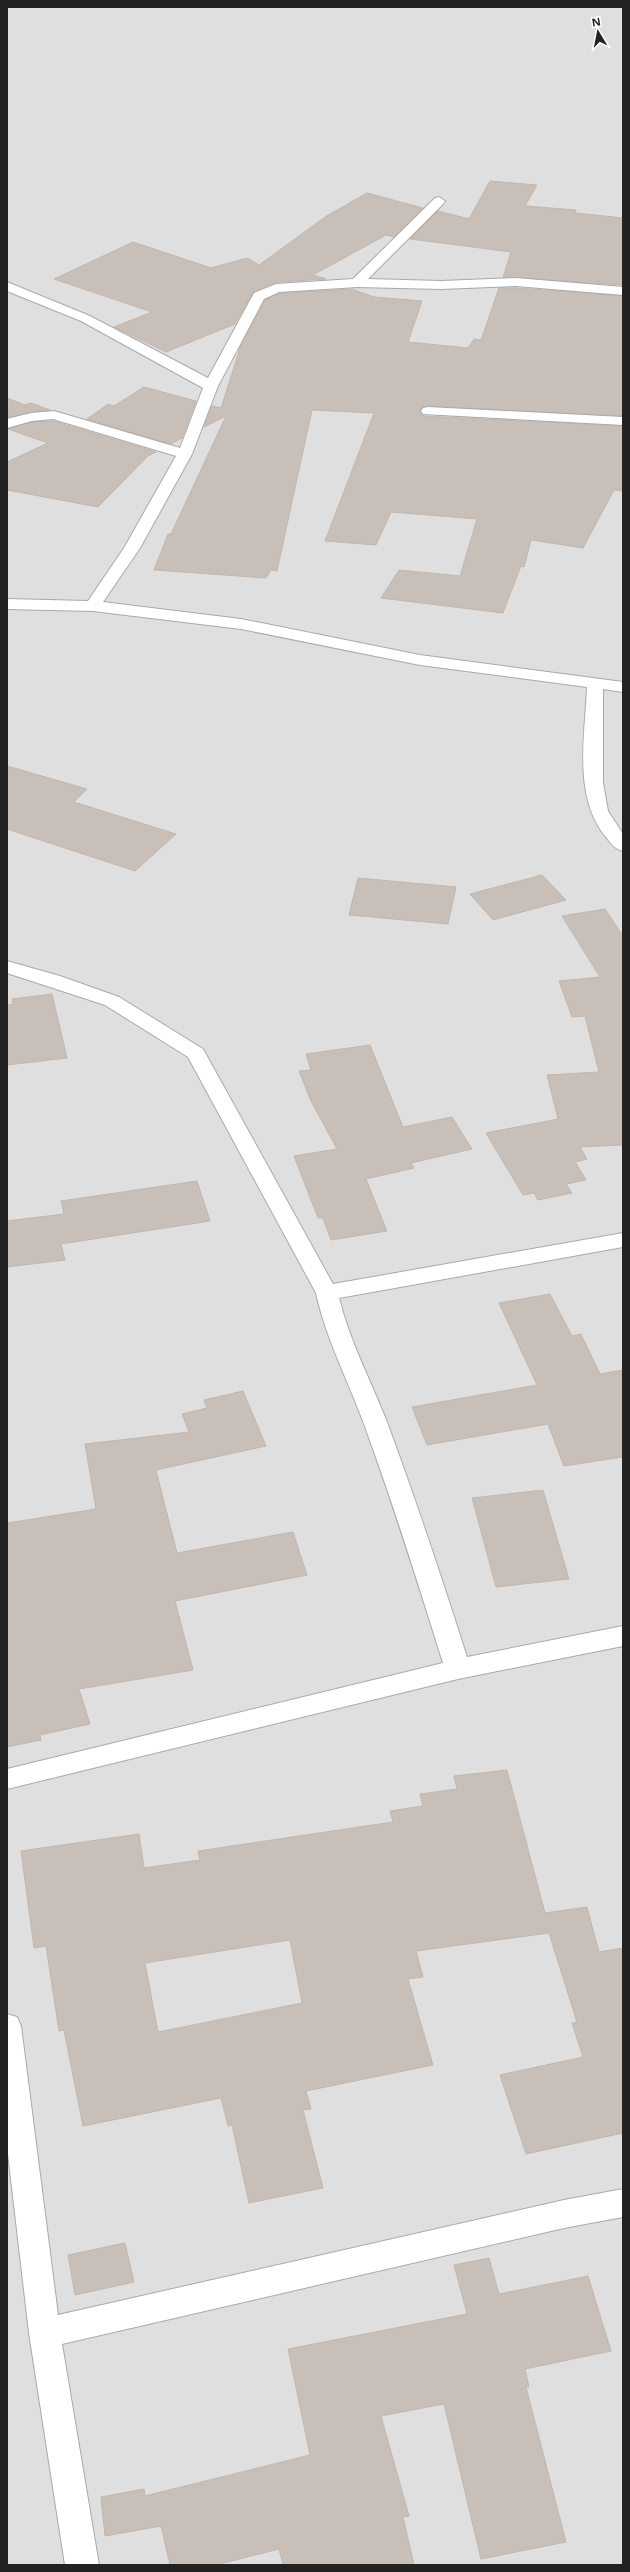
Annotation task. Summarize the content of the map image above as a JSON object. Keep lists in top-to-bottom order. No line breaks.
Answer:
{"north":"top"}
